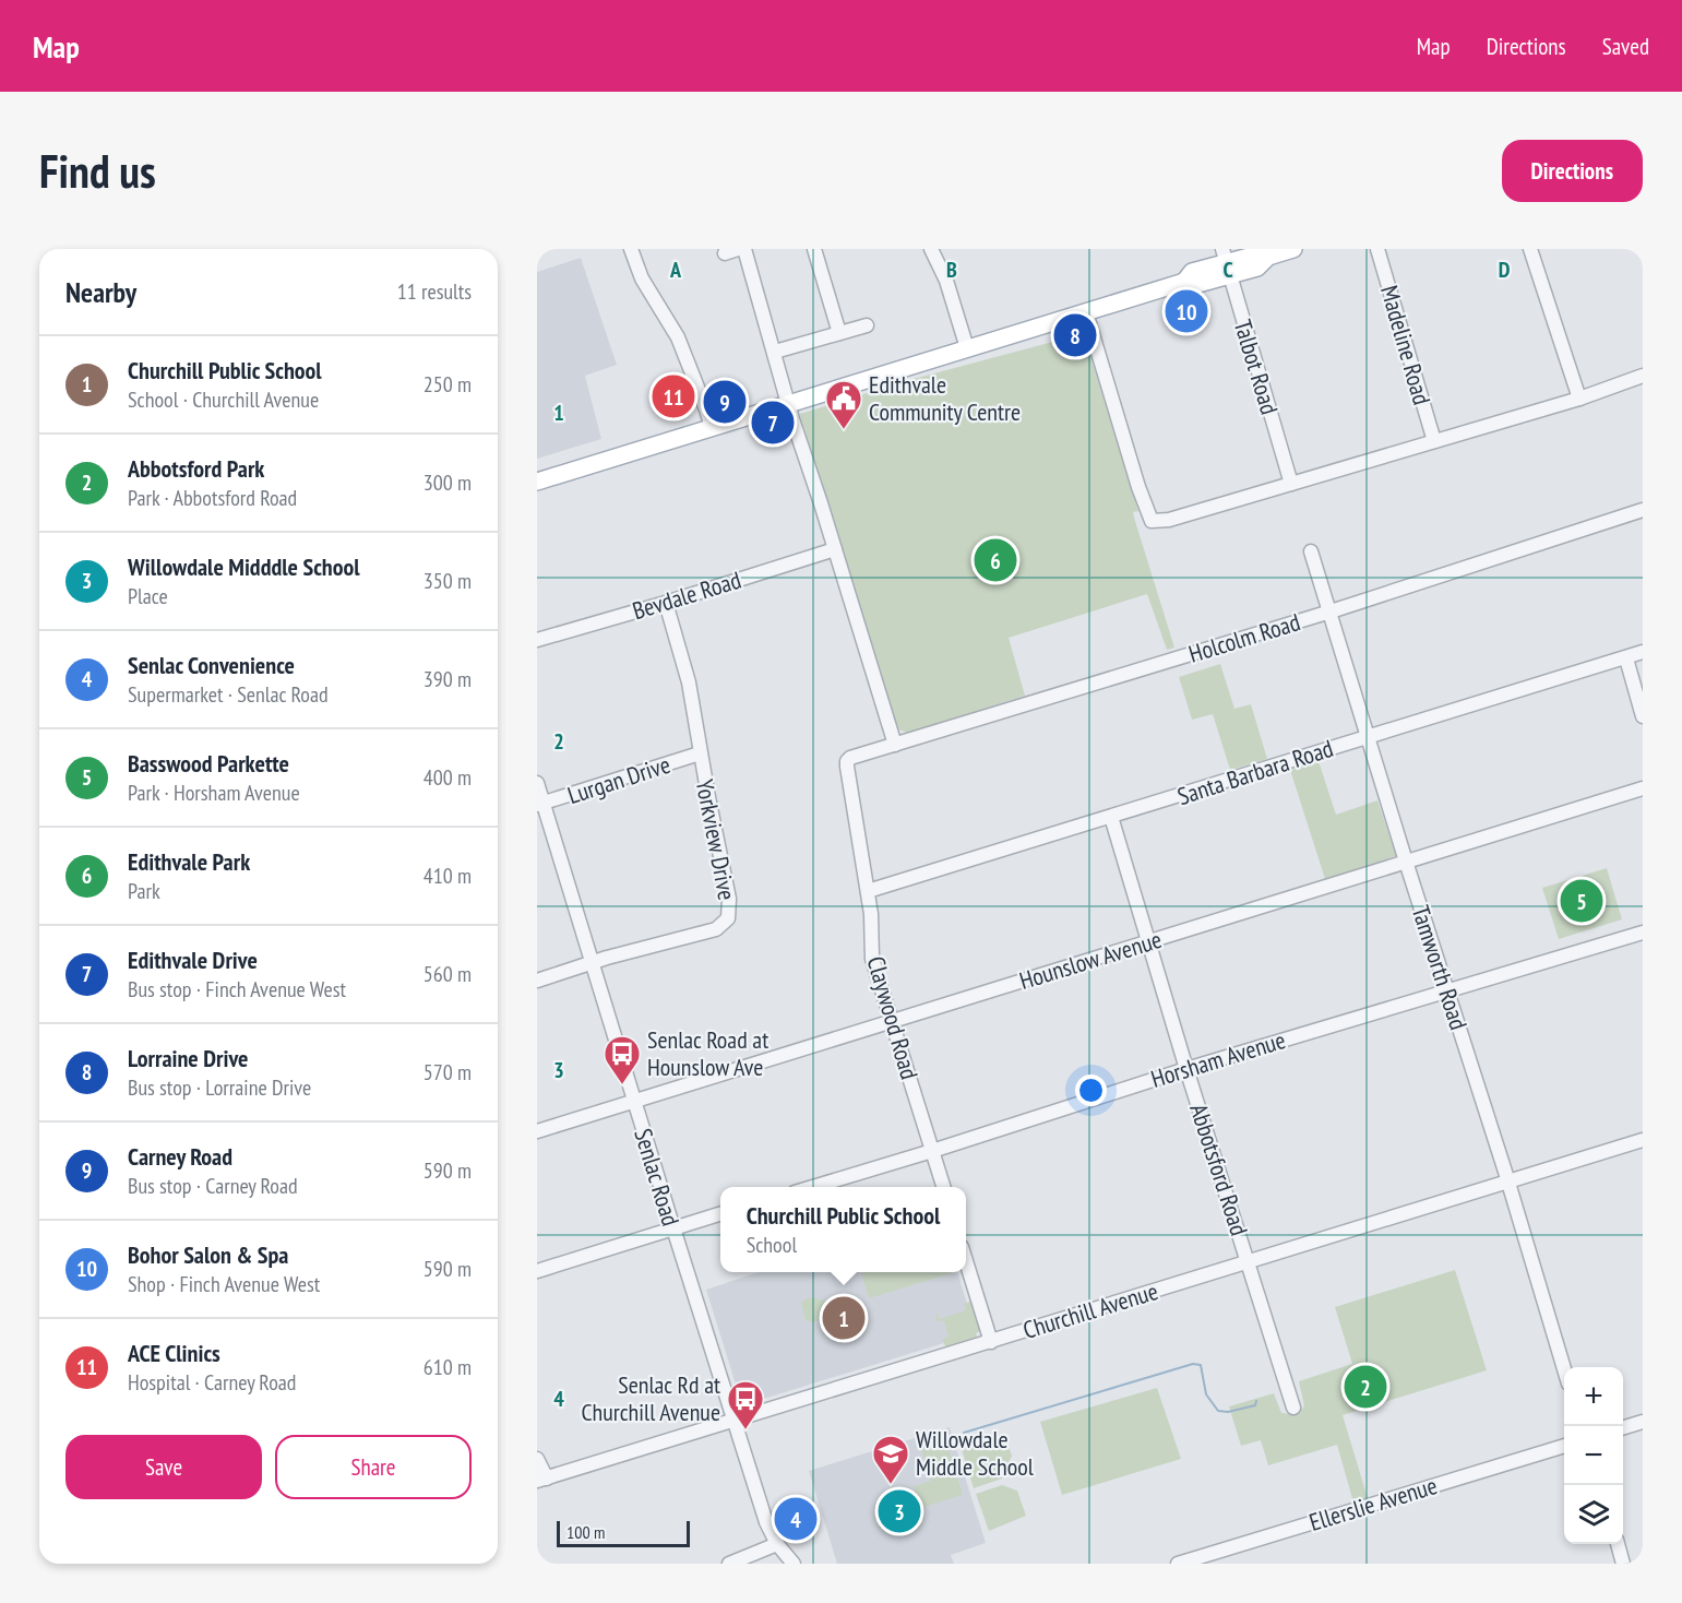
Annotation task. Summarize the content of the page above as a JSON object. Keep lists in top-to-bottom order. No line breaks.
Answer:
{"streets":{"street":["Madeline Road","Talbot Road","Bevdale Road","Holcolm Road","Santa Barbara Road","Lurgan Drive","Yorkview Drive","Hounslow Avenue","Tamworth Road","Claywood Road","Horsham Avenue","Abbotsford Road","Senlac Road","Churchill Avenue","Ellerslie Avenue"]},"crossings":[["Bevdale Road","Yorkview Drive"],["Holcolm Road","Tamworth Road"],["Holcolm Road","Claywood Road"],["Santa Barbara Road","Tamworth Road"],["Santa Barbara Road","Claywood Road"],["Santa Barbara Road","Abbotsford Road"],["Lurgan Drive","Yorkview Drive"],["Lurgan Drive","Senlac Road"],["Yorkview Drive","Senlac Road"],["Hounslow Avenue","Tamworth Road"],["Hounslow Avenue","Claywood Road"],["Hounslow Avenue","Abbotsford Road"],["Hounslow Avenue","Senlac Road"],["Tamworth Road","Horsham Avenue"],["Tamworth Road","Churchill Avenue"],["Claywood Road","Horsham Avenue"],["Horsham Avenue","Abbotsford Road"],["Abbotsford Road","Churchill Avenue"],["Senlac Road","Churchill Avenue"]],"places":{"public building":["Edithvale Community Centre"],"bus stop":["Senlac Road at Hounslow Ave","Senlac Rd at Churchill Avenue"],"school or university":["Willowdale Middle School"]},"scale_bar":"100 m","page":{"header":"Map","nav":["Map","Directions","Saved"],"buttons":["Directions",["Save","Share"]],"title":"Find us","heading":["Nearby","11 results"],"pins":["10","8","11","9","7","6","5","1","2","3","4"],"list":[{"mark":"1","name":"Churchill Public School","note":"School · Churchill Avenue","value":"250 m"},{"mark":"2","name":"Abbotsford Park","note":"Park · Abbotsford Road","value":"300 m"},{"mark":"3","name":"Willowdale Midddle School","note":"Place","value":"350 m"},{"mark":"4","name":"Senlac Convenience","note":"Supermarket · Senlac Road","value":"390 m"},{"mark":"5","name":"Basswood Parkette","note":"Park · Horsham Avenue","value":"400 m"},{"mark":"6","name":"Edithvale Park","note":"Park","value":"410 m"},{"mark":"7","name":"Edithvale Drive","note":"Bus stop · Finch Avenue West","value":"560 m"},{"mark":"8","name":"Lorraine Drive","note":"Bus stop · Lorraine Drive","value":"570 m"},{"mark":"9","name":"Carney Road","note":"Bus stop · Carney Road","value":"590 m"},{"mark":"10","name":"Bohor Salon & Spa","note":"Shop · Finch Avenue West","value":"590 m"},{"mark":"11","name":"ACE Clinics","note":"Hospital · Carney Road","value":"610 m"}],"popup":["Churchill Public School","School"],"map_buttons":["+","−"],"scale":"100 m"},"grid":{"columns":["A","B","C","D"],"rows":["1","2","3","4"]}}
